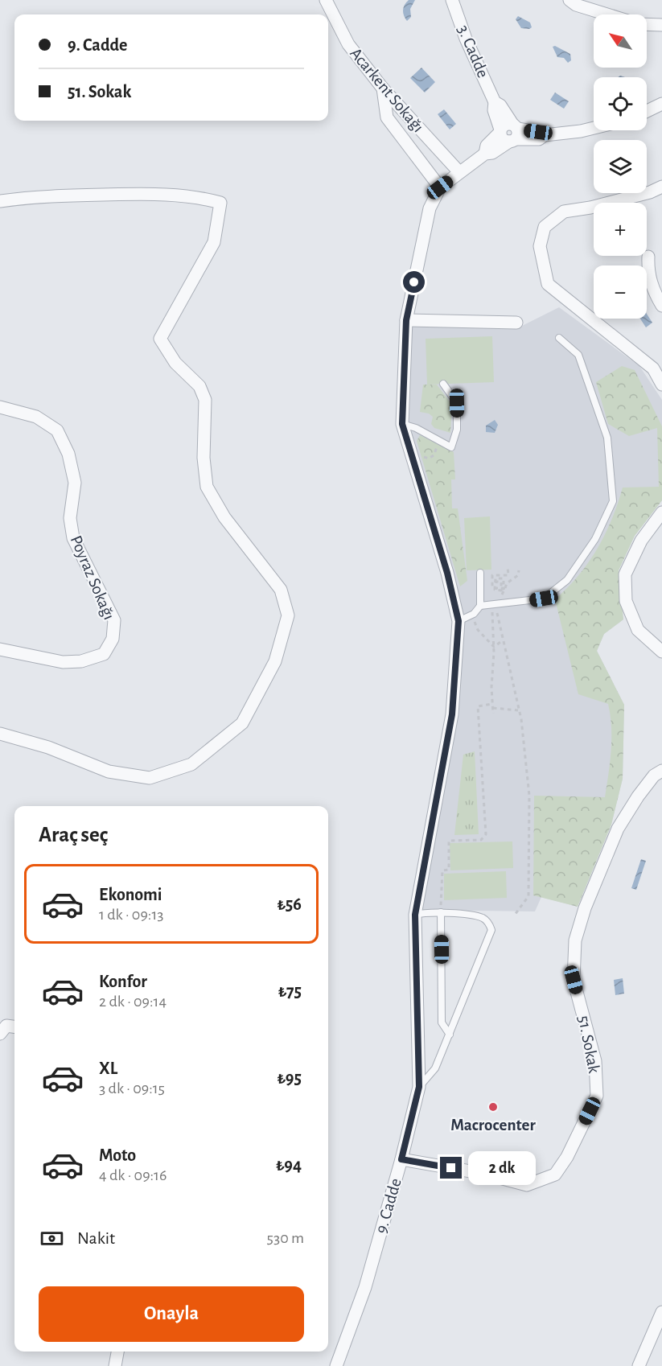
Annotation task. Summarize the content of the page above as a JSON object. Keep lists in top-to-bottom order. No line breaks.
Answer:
{"streets":{"street":["3. Cadde","Acarkent Sokağı","Poyraz Sokağı","51. Sokak","9. Cadde"]},"crossings":[["Acarkent Sokağı","9. Cadde"],["51. Sokak","9. Cadde"]],"places":["Macrocenter"],"north":"top left","page":{"map_buttons":["+","−"],"banner":["9. Cadde","51. Sokak"],"heading":"Araç seç","list":[{"name":"Ekonomi","note":"1 dk · 09:13","value":"₺56"},{"name":"Konfor","note":"2 dk · 09:14","value":"₺75"},{"name":"XL","note":"3 dk · 09:15","value":"₺95"},{"name":"Moto","note":"4 dk · 09:16","value":"₺94"}],"bubble":"2 dk","pay":["Nakit","530 m"],"buttons":"Onayla"}}
